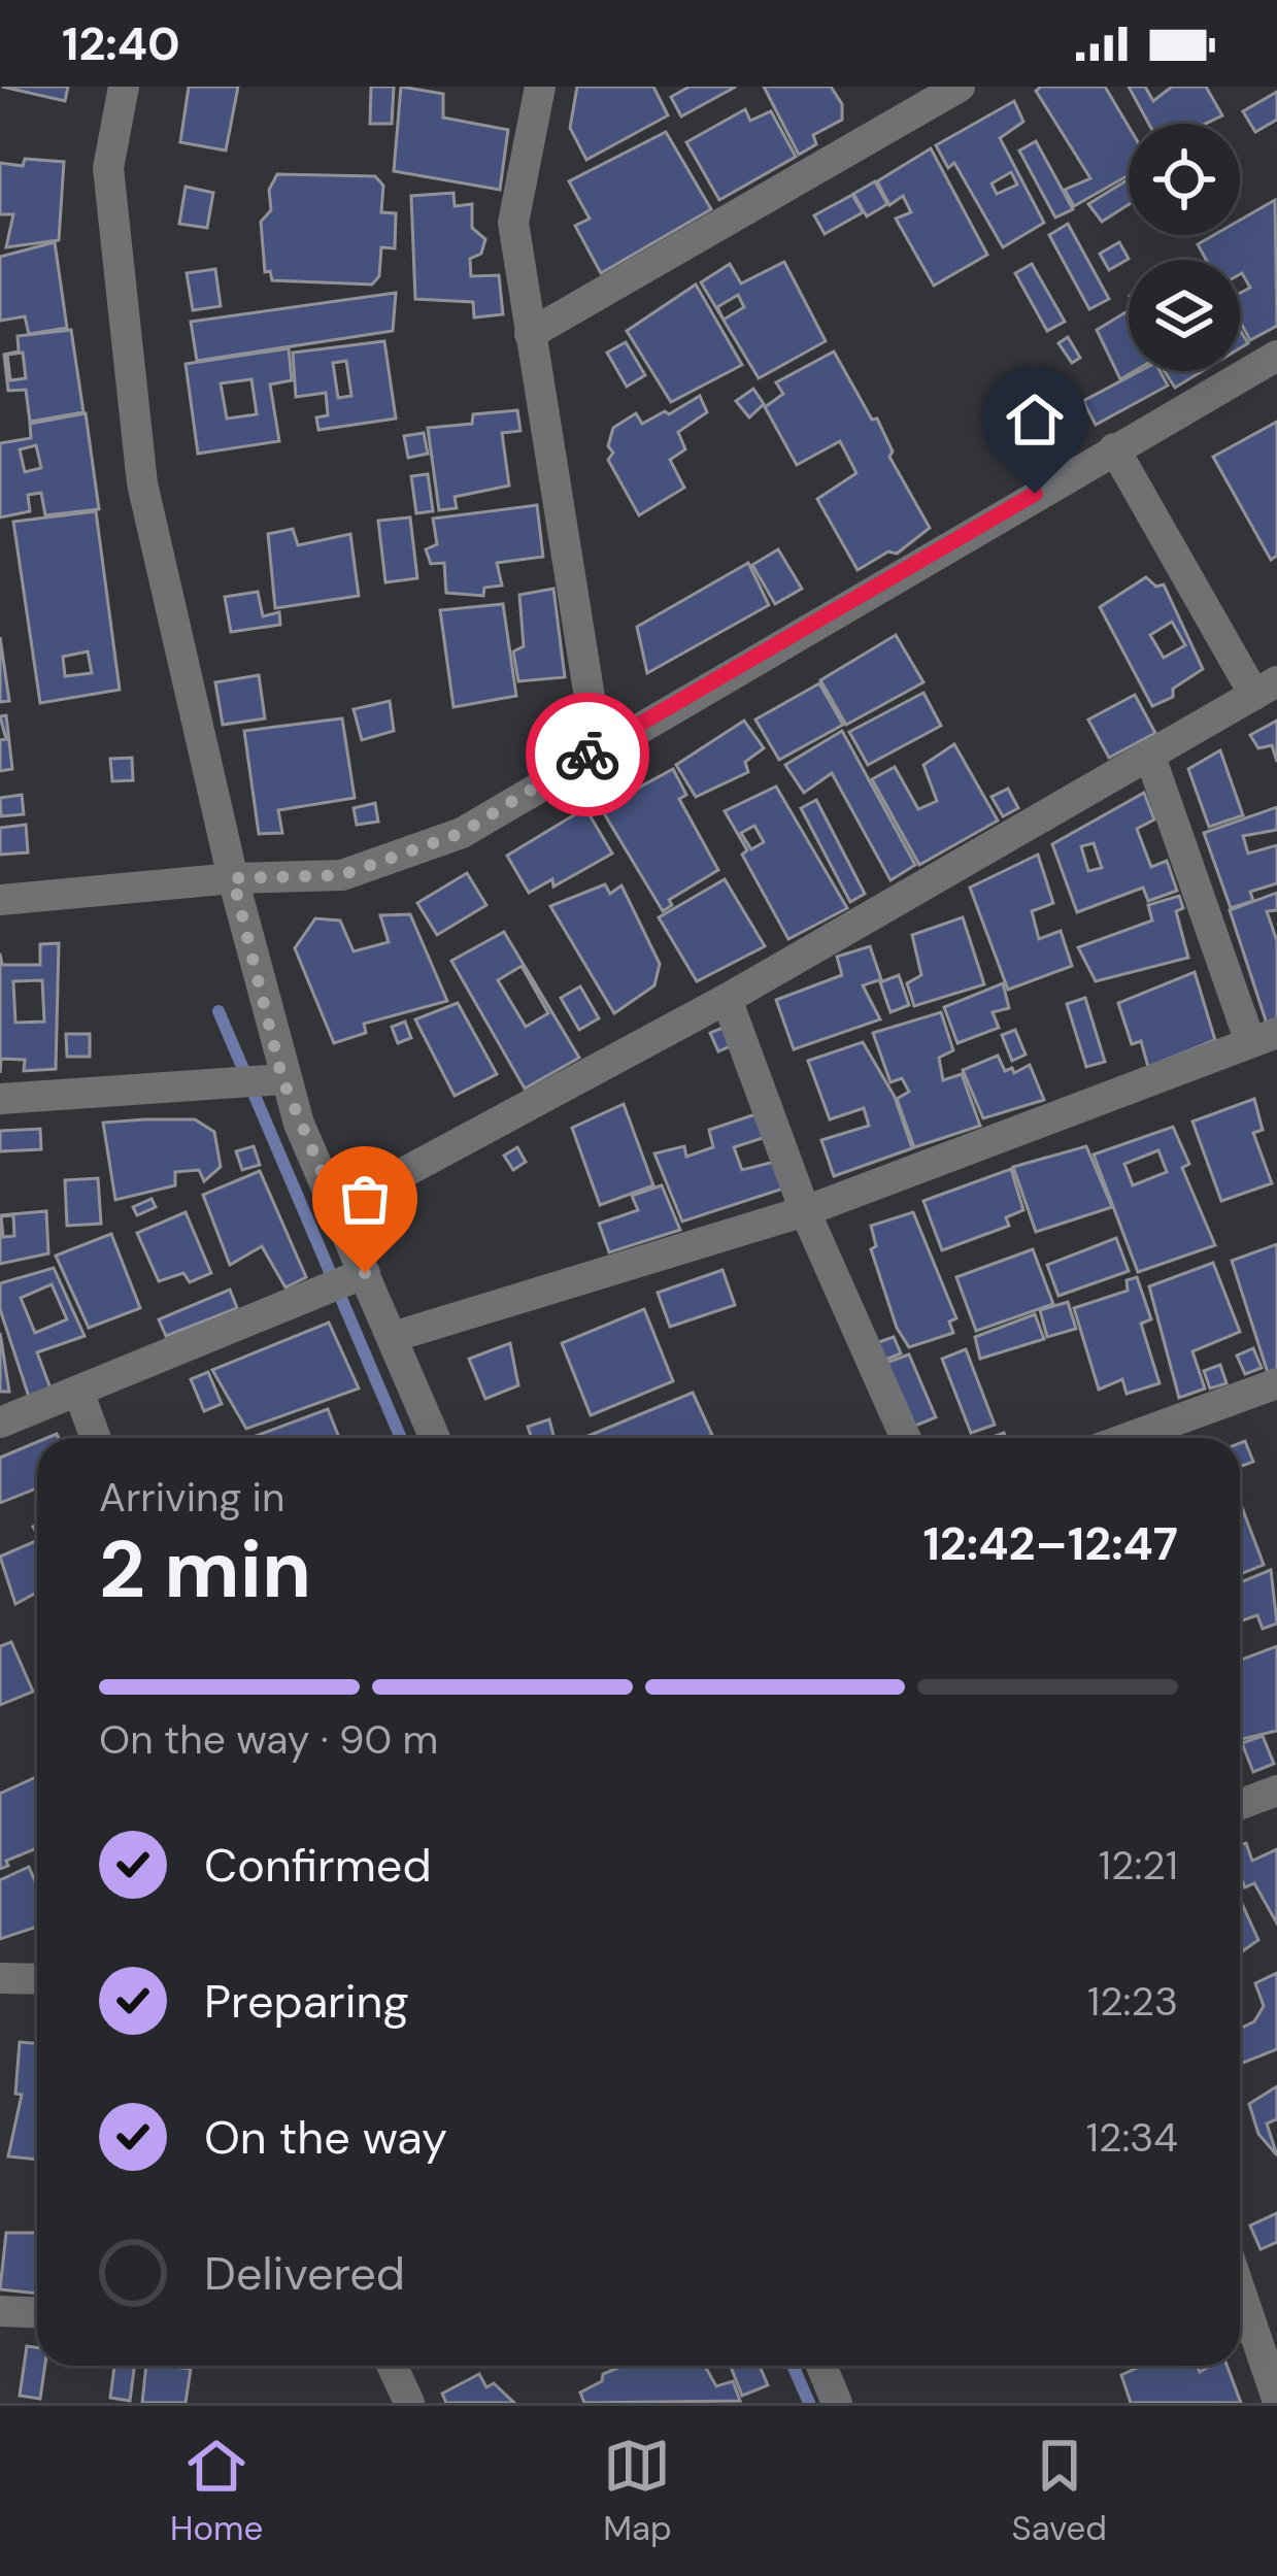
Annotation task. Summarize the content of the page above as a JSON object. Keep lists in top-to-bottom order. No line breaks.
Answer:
{"page":{"status":"12:40","heading":["2 min","Arriving in","12:42–12:47"],"bar":"On the way · 90 m","list":[["Confirmed","12:21"],["Preparing","12:23"],["On the way","12:34"],"Delivered"],"tabs":["Home","Map","Saved"]}}
